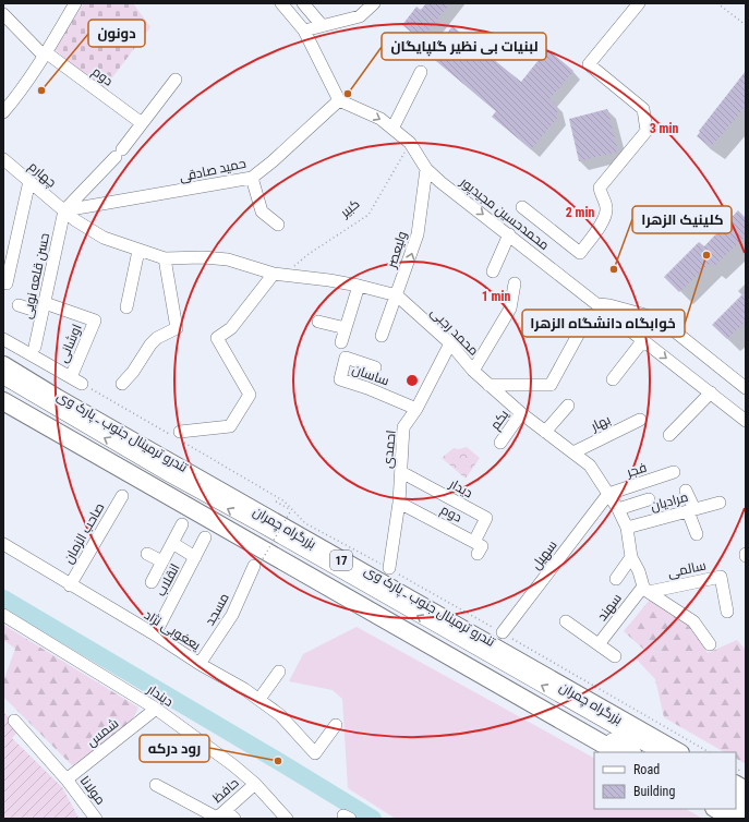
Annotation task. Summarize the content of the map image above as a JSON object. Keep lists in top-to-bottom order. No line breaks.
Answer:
{"streets":{"highway":["بزرگراه چمران","17"],"street":["دوم","حمید صادقی","چهارم","محمدحسین مجیدپور","ولیعصر","حسن قلعه نویی","محمد رجبی","اوشانی","ساسان","یکم","بهار","تندرو ترمینال جنوب ـ پارک وی","احمدی","فجر","دیدار","مرادیان","صاحب الزمان","سهیل","سالمی","انقلاب","سهند","مسجد","یعغوبی نژاد","دیندار","شمس","مولانا","حافظ"],"path":["کبیر"]},"crossings":[["دوم","احمدی"],["دوم","دیدار"],["حمید صادقی","چهارم"],["حمید صادقی","محمدحسین مجیدپور"],["حمید صادقی","حسن قلعه نویی"],["حمید صادقی","محمد رجبی"],["چهارم","حسن قلعه نویی"],["چهارم","محمد رجبی"],["کبیر","محمدحسین مجیدپور"],["کبیر","محمد رجبی"],["محمدحسین مجیدپور","ولیعصر"],["ولیعصر","محمد رجبی"],["حسن قلعه نویی","محمد رجبی"],["حسن قلعه نویی","اوشانی"],["محمد رجبی","یکم"],["محمد رجبی","بهار"],["محمد رجبی","احمدی"],["محمد رجبی","فجر"],["محمد رجبی","مرادیان"],["محمد رجبی","سهیل"],["محمد رجبی","سالمی"],["محمد رجبی","سهند"],["ساسان","احمدی"],["احمدی","دیدار"],["فجر","سهیل"],["صاحب الزمان","یعغوبی نژاد"],["سالمی","سهند"],["انقلاب","یعغوبی نژاد"],["مسجد","یعغوبی نژاد"],["دیندار","شمس"],["دیندار","حافظ"],["شمس","مولانا"]],"places":["دونون","لبنیات بی نظیر گلپایگان","خوابگاه دانشگاه الزهرا","کلینیک الزهرا","رود درکه"],"legend":["Road","Building"],"rings":["3 min","2 min","1 min"]}
